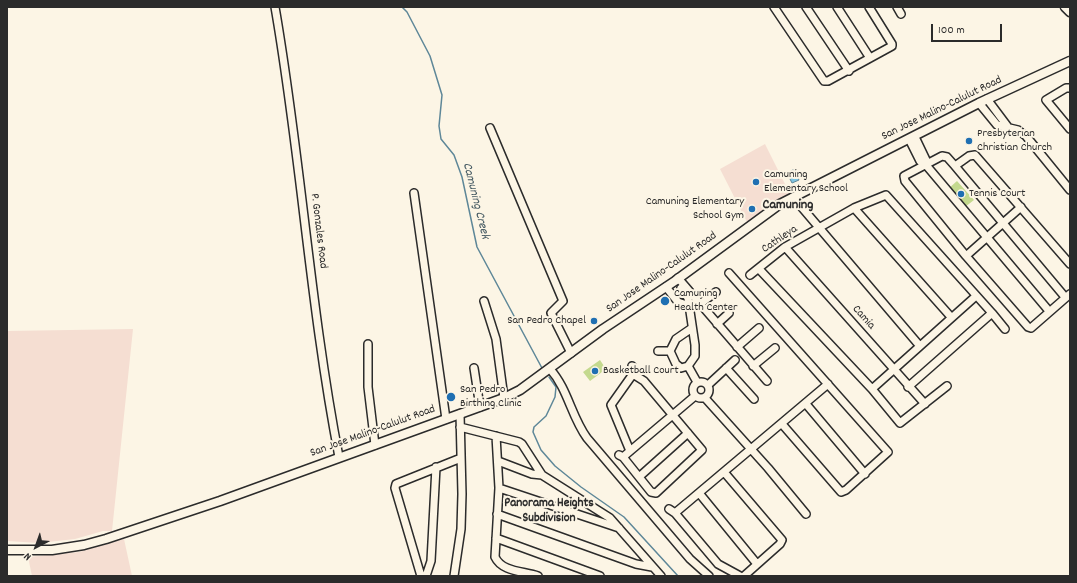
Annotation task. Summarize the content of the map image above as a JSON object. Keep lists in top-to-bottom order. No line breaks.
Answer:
{"streets":{"main road":["San Jose Malino-Calulut Road"],"street":["P. Gonzales Road","Cathleya","Camia"]},"crossings":[["San Jose Malino-Calulut Road","P. Gonzales Road"],["Cathleya","Camia"]],"districts":["Camuning","Panorama Heights Subdivision"],"water":["Camuning Creek"],"places":["Presbyterian Christian Church","Camuning Elementary School","Tennis Court","Camuning Elementary School Gym","Camuning Health Center","San Pedro Chapel","Basketball Court","San Pedro Birthing Clinic"],"scale_bar":"100 m","north":"bottom left"}
